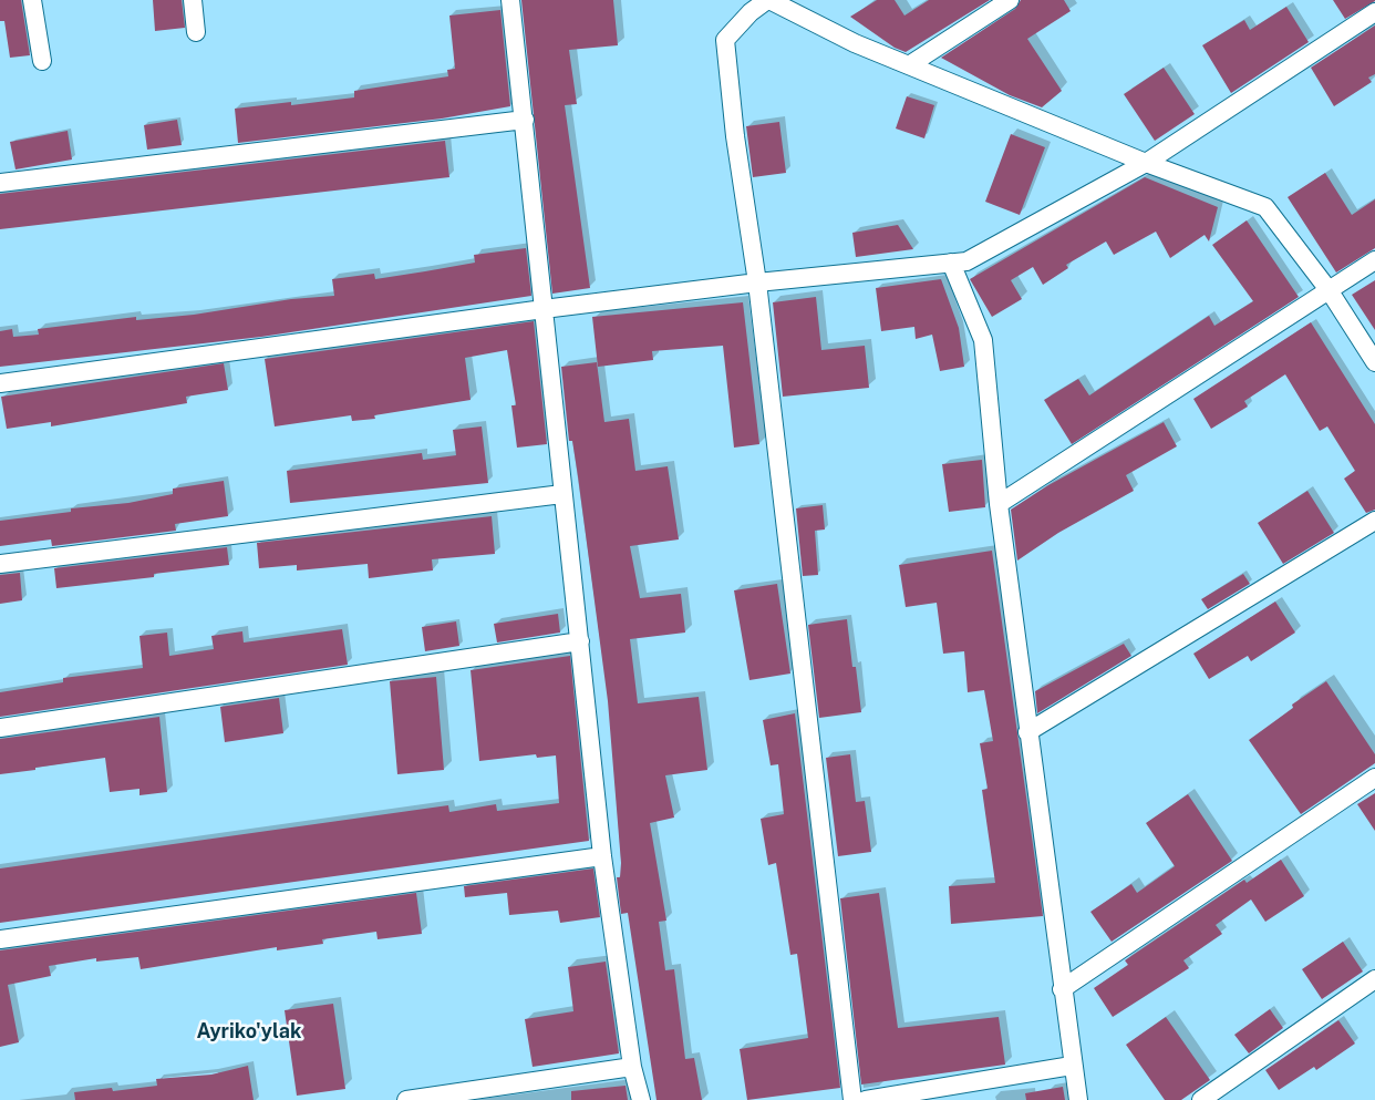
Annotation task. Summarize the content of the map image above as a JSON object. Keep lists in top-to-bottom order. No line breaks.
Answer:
{"districts":["Ayriko'ylak"]}
